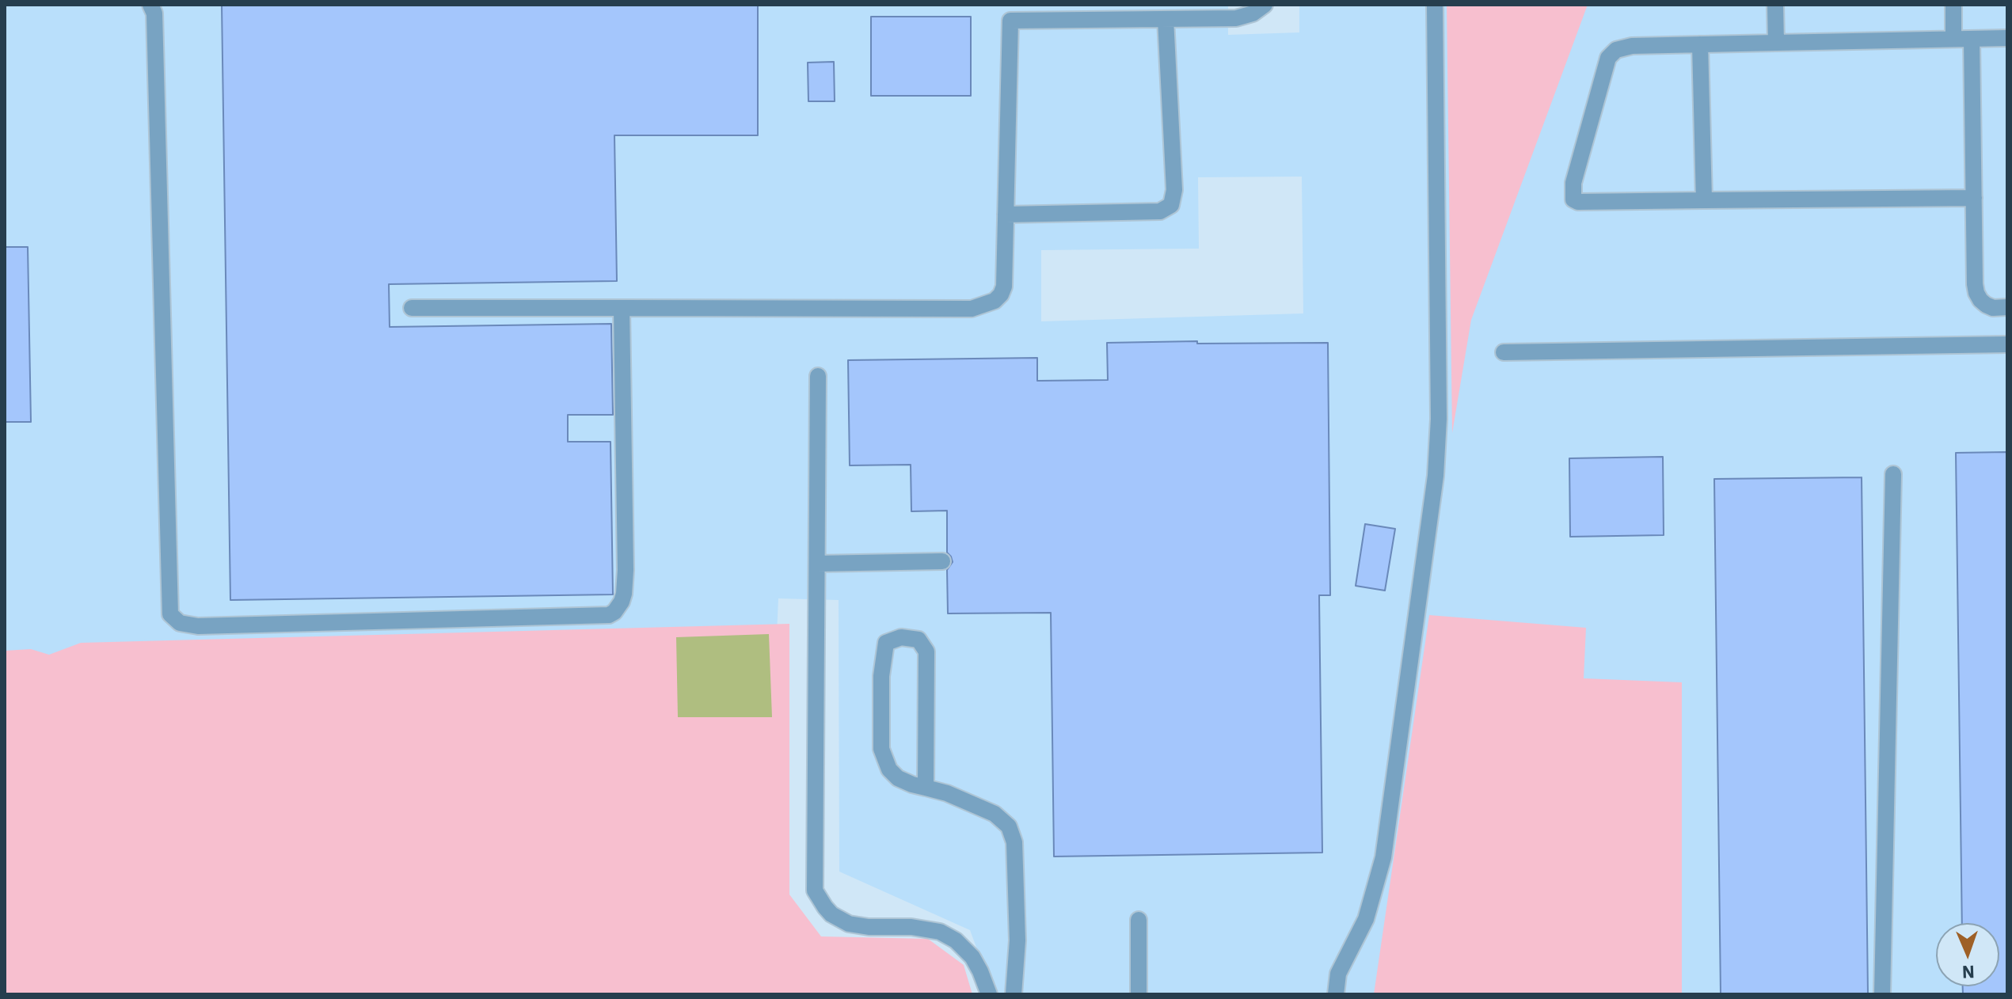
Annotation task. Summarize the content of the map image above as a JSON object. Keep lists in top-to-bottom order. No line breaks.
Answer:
{"north":"bottom"}
